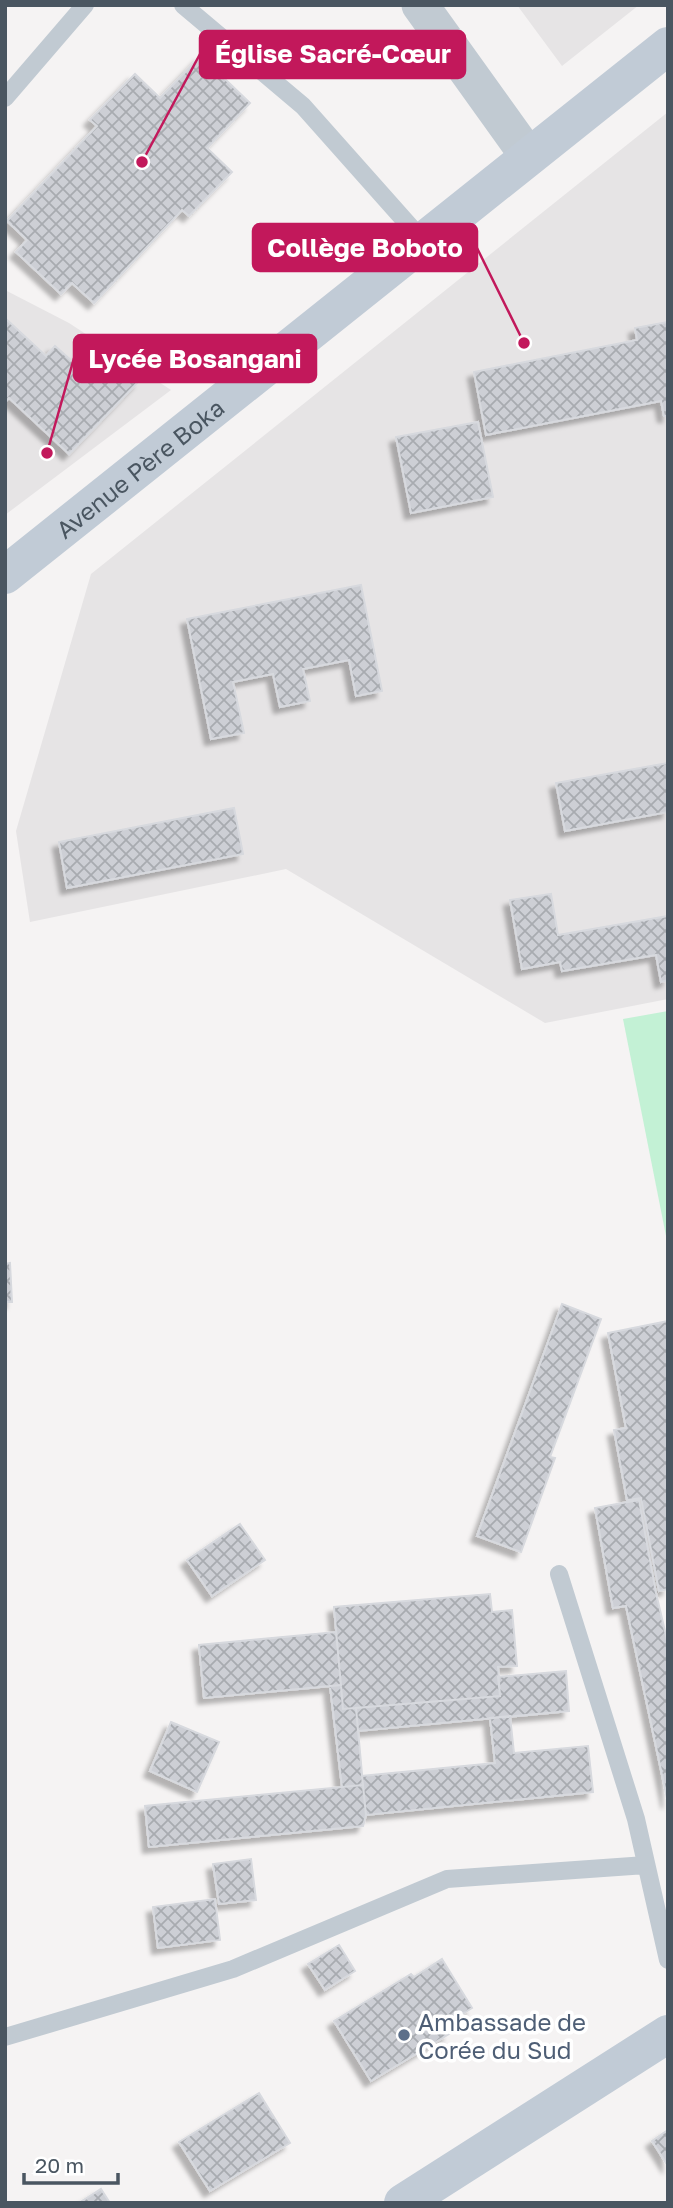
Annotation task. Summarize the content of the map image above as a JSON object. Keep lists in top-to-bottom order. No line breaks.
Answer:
{"streets":{"street":["Avenue Père Boka"]},"places":["Église Sacré-Cœur","Collège Boboto","Lycée Bosangani","Ambassade de Corée du Sud"],"scale_bar":"20 m"}
